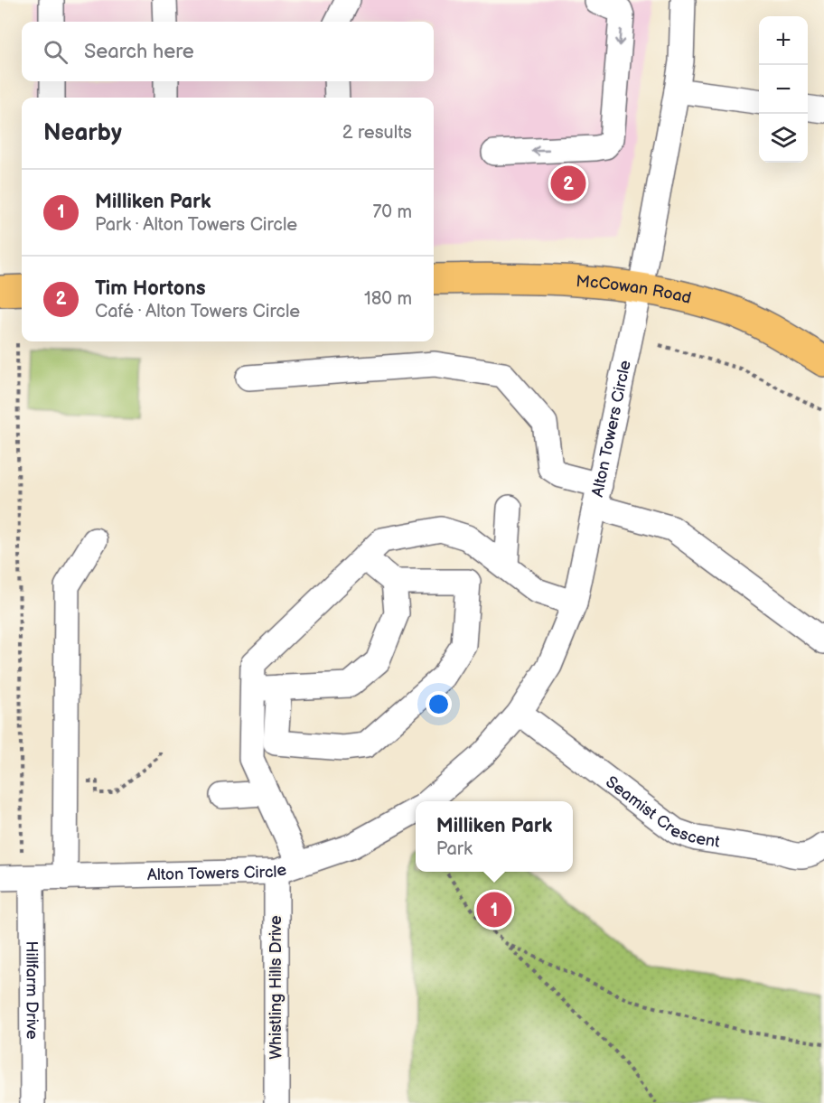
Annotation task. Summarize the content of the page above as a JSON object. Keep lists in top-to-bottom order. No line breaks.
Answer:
{"streets":{"main road":["McCowan Road"],"street":["Alton Towers Circle","Seamist Crescent","Whistling Hills Drive","Hillfarm Drive"]},"crossings":[["McCowan Road","Alton Towers Circle"],["Alton Towers Circle","Seamist Crescent"],["Alton Towers Circle","Whistling Hills Drive"],["Alton Towers Circle","Hillfarm Drive"]],"page":{"map_buttons":["+","−"],"search":"Search here","heading":["Nearby","2 results"],"pins":["2","1"],"list":[{"mark":"1","name":"Milliken Park","note":"Park · Alton Towers Circle","value":"70 m"},{"mark":"2","name":"Tim Hortons","note":"Café · Alton Towers Circle","value":"180 m"}],"popup":["Milliken Park","Park"]}}
